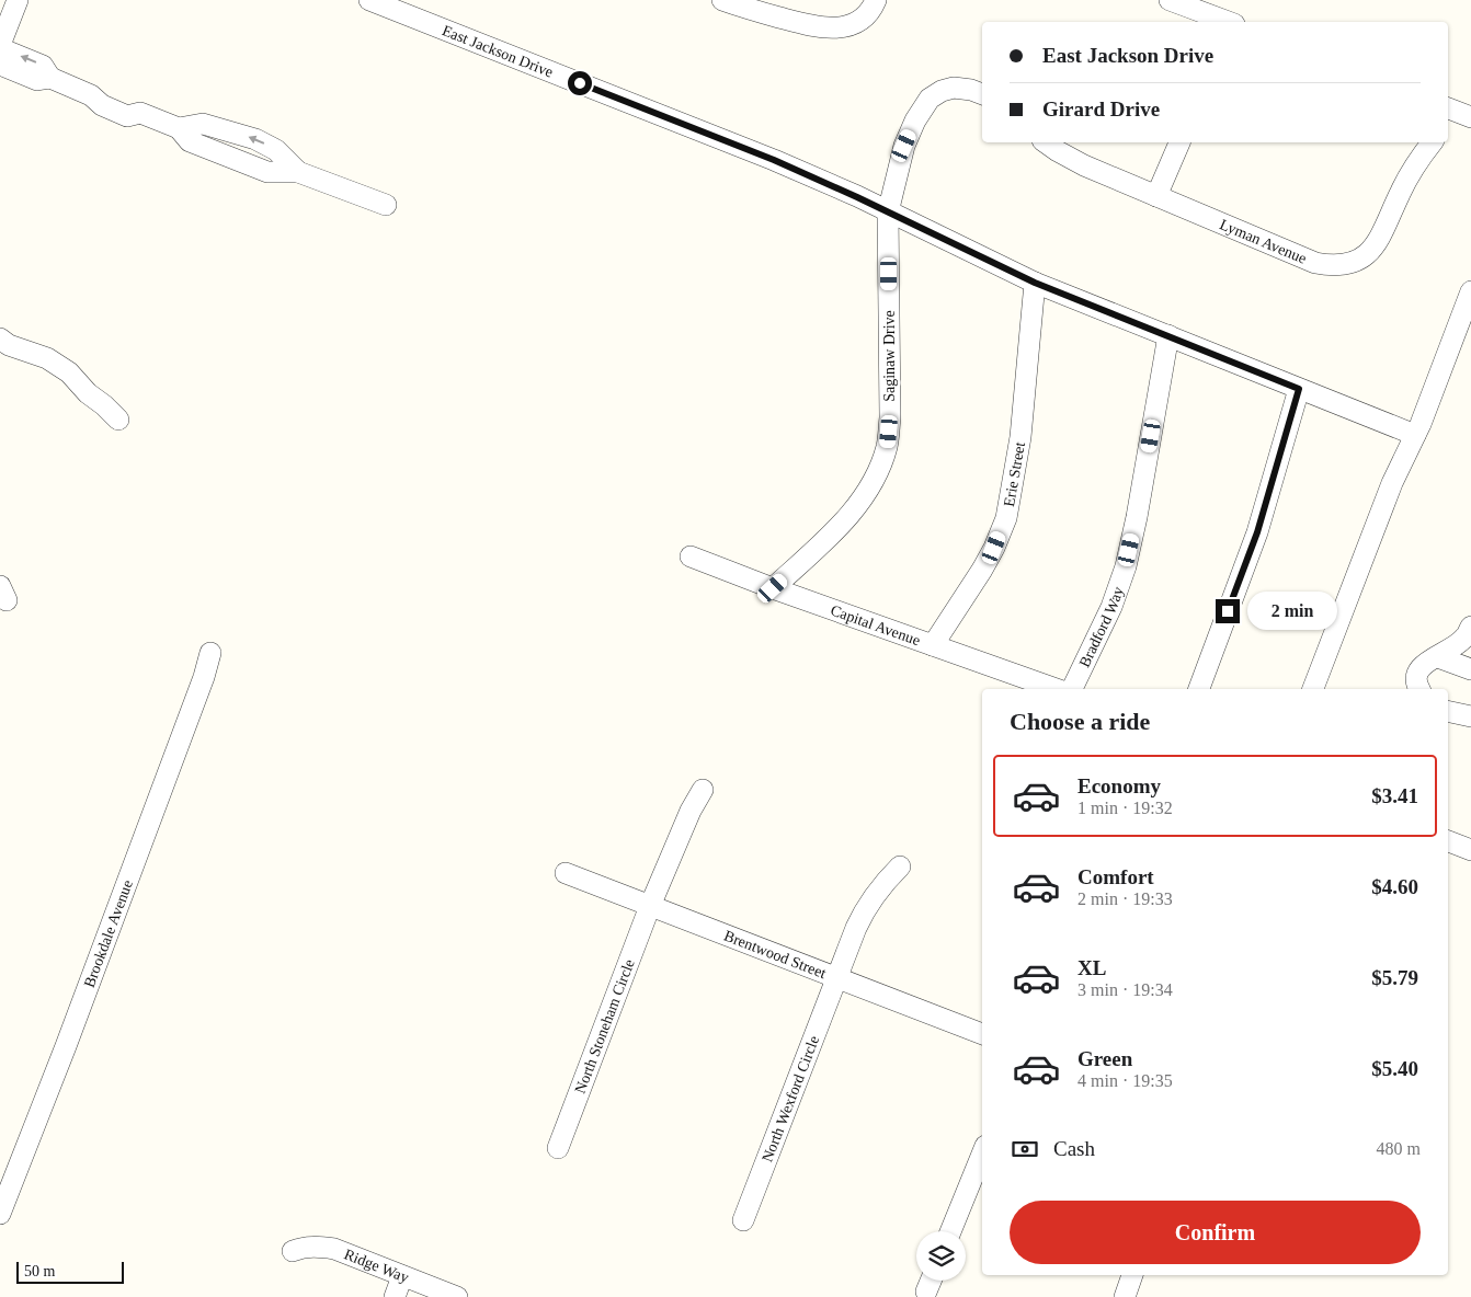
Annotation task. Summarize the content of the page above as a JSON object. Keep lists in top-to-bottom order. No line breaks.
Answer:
{"streets":{"street":["East Jackson Drive","Lyman Avenue","Saginaw Drive","Erie Street","Capital Avenue","Bradford Way","Brookdale Avenue","Brentwood Street","North Stoneham Circle","North Wexford Circle","Ridge Way"]},"crossings":[["East Jackson Drive","Saginaw Drive"],["East Jackson Drive","Erie Street"],["East Jackson Drive","Bradford Way"],["Saginaw Drive","Capital Avenue"],["Erie Street","Capital Avenue"],["Brentwood Street","North Stoneham Circle"],["Brentwood Street","North Wexford Circle"]],"scale_bar":"50 m","page":{"banner":["East Jackson Drive","Girard Drive"],"bubble":"2 min","heading":"Choose a ride","list":[{"name":"Economy","note":"1 min · 19:32","value":"$3.41"},{"name":"Comfort","note":"2 min · 19:33","value":"$4.60"},{"name":"XL","note":"3 min · 19:34","value":"$5.79"},{"name":"Green","note":"4 min · 19:35","value":"$5.40"}],"pay":["Cash","480 m"],"buttons":"Confirm","scale":"50 m"}}
